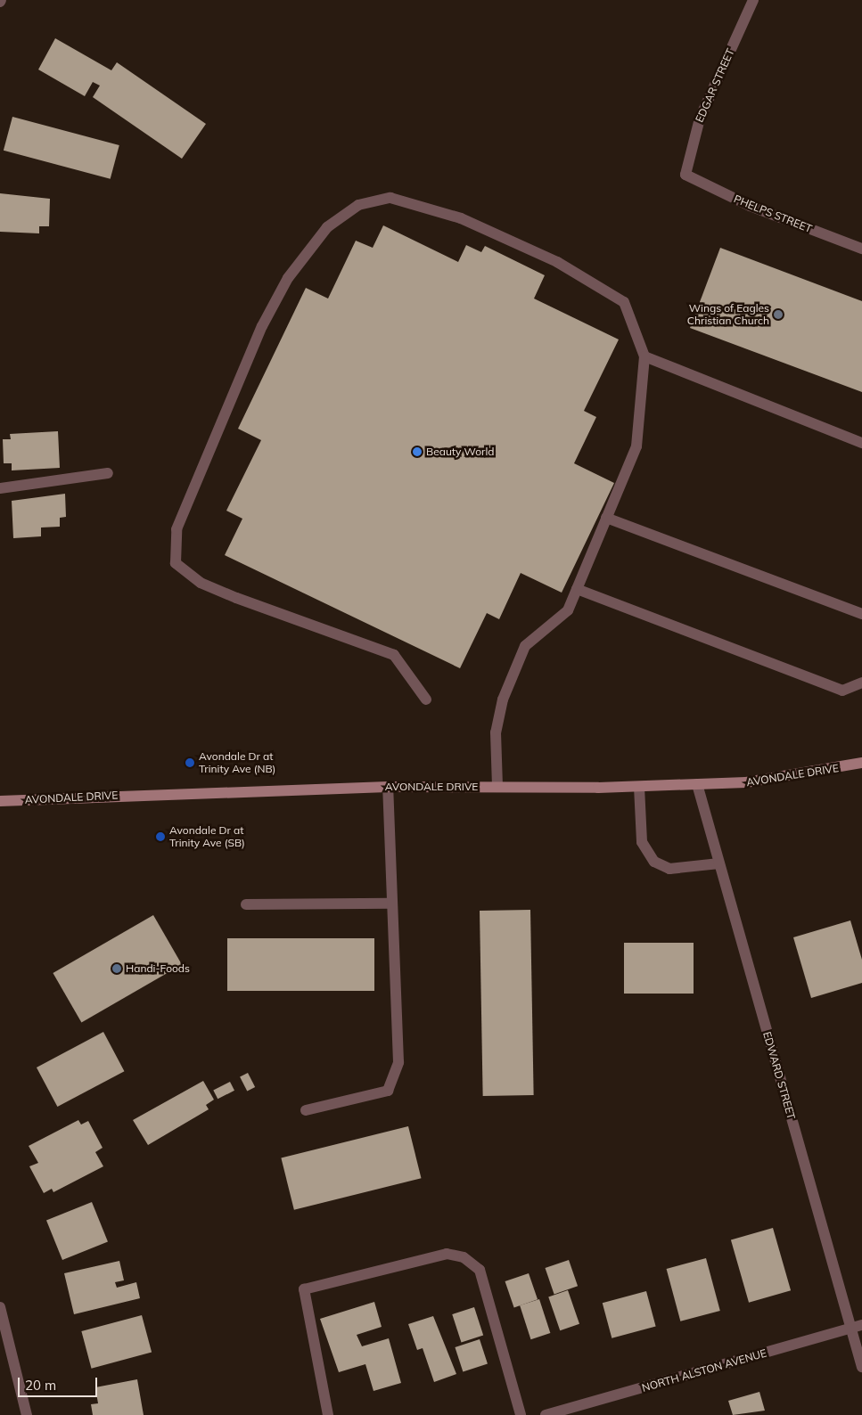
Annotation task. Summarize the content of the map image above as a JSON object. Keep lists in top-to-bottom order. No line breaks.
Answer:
{"streets":{"main road":["AVONDALE DRIVE"],"street":["EDGAR STREET","PHELPS STREET","EDWARD STREET","NORTH ALSTON AVENUE"]},"crossings":[["EDGAR STREET","PHELPS STREET"],["AVONDALE DRIVE","EDWARD STREET"],["EDWARD STREET","NORTH ALSTON AVENUE"]],"places":["Wings of Eagles Christian Church","Beauty World","Avondale Dr at Trinity Ave (NB)","Avondale Dr at Trinity Ave (SB)","Handi-Foods"],"scale_bar":"20 m"}
